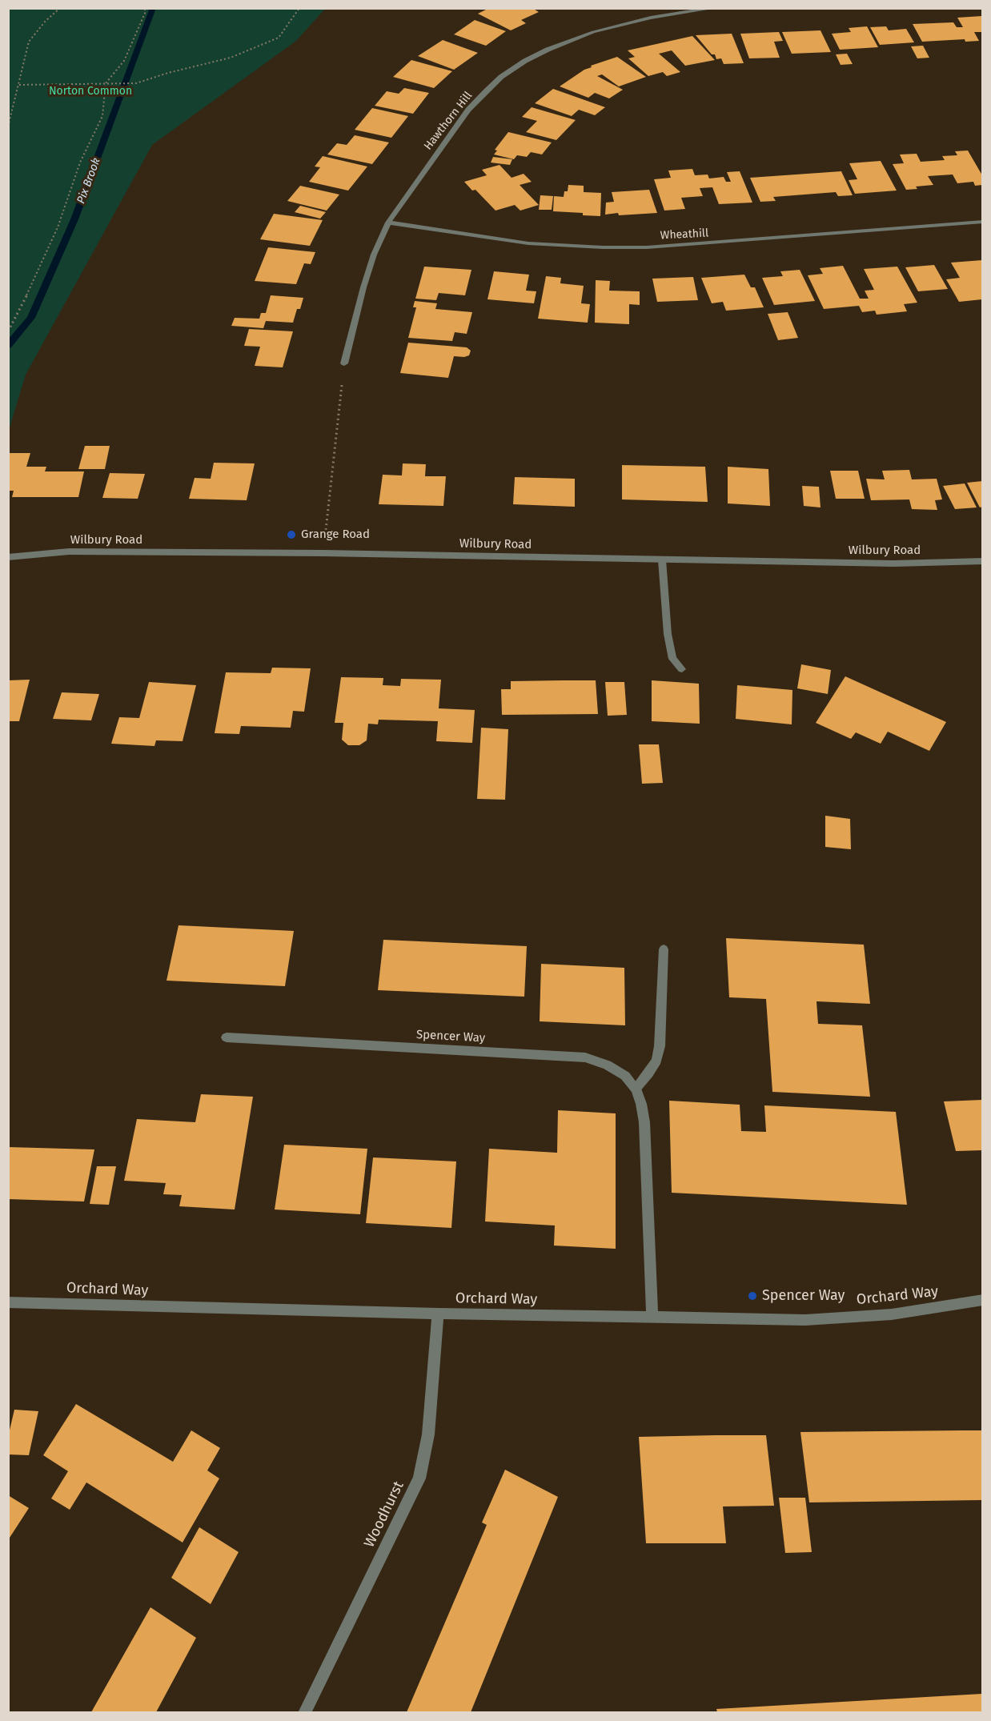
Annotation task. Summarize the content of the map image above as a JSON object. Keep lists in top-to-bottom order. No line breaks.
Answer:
{"streets":{"street":["Hawthorn Hill","Wheathill","Wilbury Road","Spencer Way","Orchard Way","Woodhurst"]},"crossings":[["Hawthorn Hill","Wheathill"],["Spencer Way","Orchard Way"],["Orchard Way","Woodhurst"]],"water":["Pix Brook"],"parks":["Norton Common"],"places":["Grange Road","Spencer Way"]}
